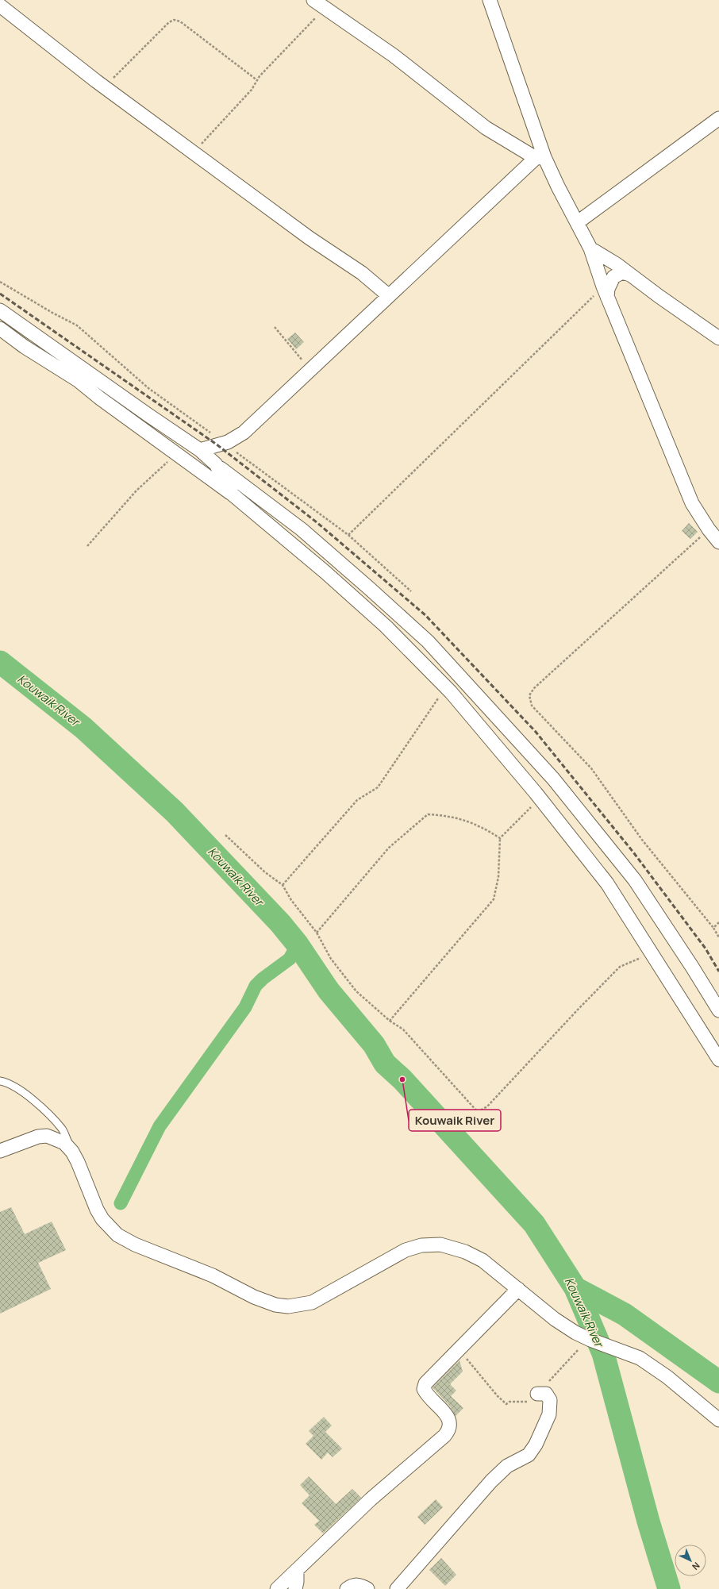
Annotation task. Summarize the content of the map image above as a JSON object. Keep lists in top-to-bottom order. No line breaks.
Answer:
{"water":["Kouwaik River"],"places":["Kouwaik River"],"north":"bottom right"}
